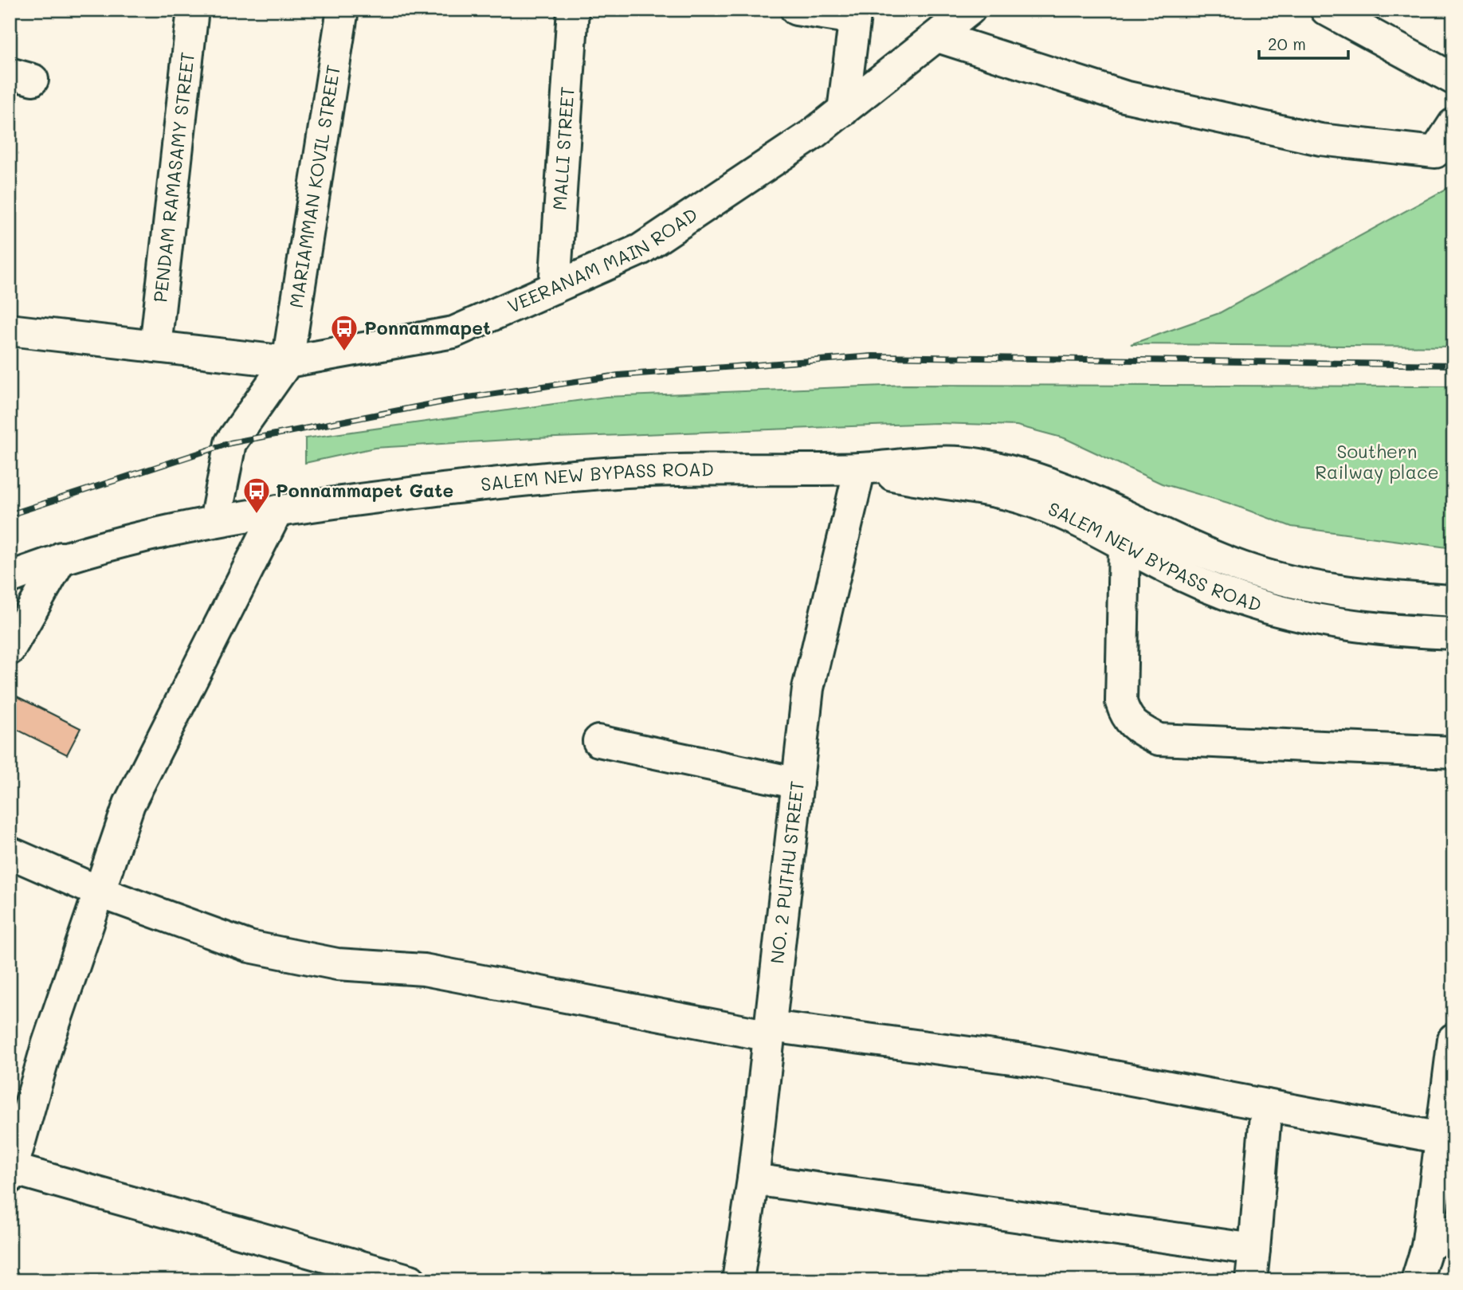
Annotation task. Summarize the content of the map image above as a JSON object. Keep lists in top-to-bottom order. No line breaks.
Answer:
{"streets":{"street":["MALLI STREET","PENDAM RAMASAMY STREET","MARIAMMAN KOVIL STREET","VEERANAM MAIN ROAD","SALEM NEW BYPASS ROAD","NO. 2 PUTHU STREET"]},"crossings":[["MALLI STREET","VEERANAM MAIN ROAD"],["PENDAM RAMASAMY STREET","VEERANAM MAIN ROAD"],["MARIAMMAN KOVIL STREET","VEERANAM MAIN ROAD"],["SALEM NEW BYPASS ROAD","NO. 2 PUTHU STREET"]],"parks":["Southern Railway place"],"places":{"bus stop":["Ponnammapet","Ponnammapet Gate"]},"scale_bar":"20 m"}
